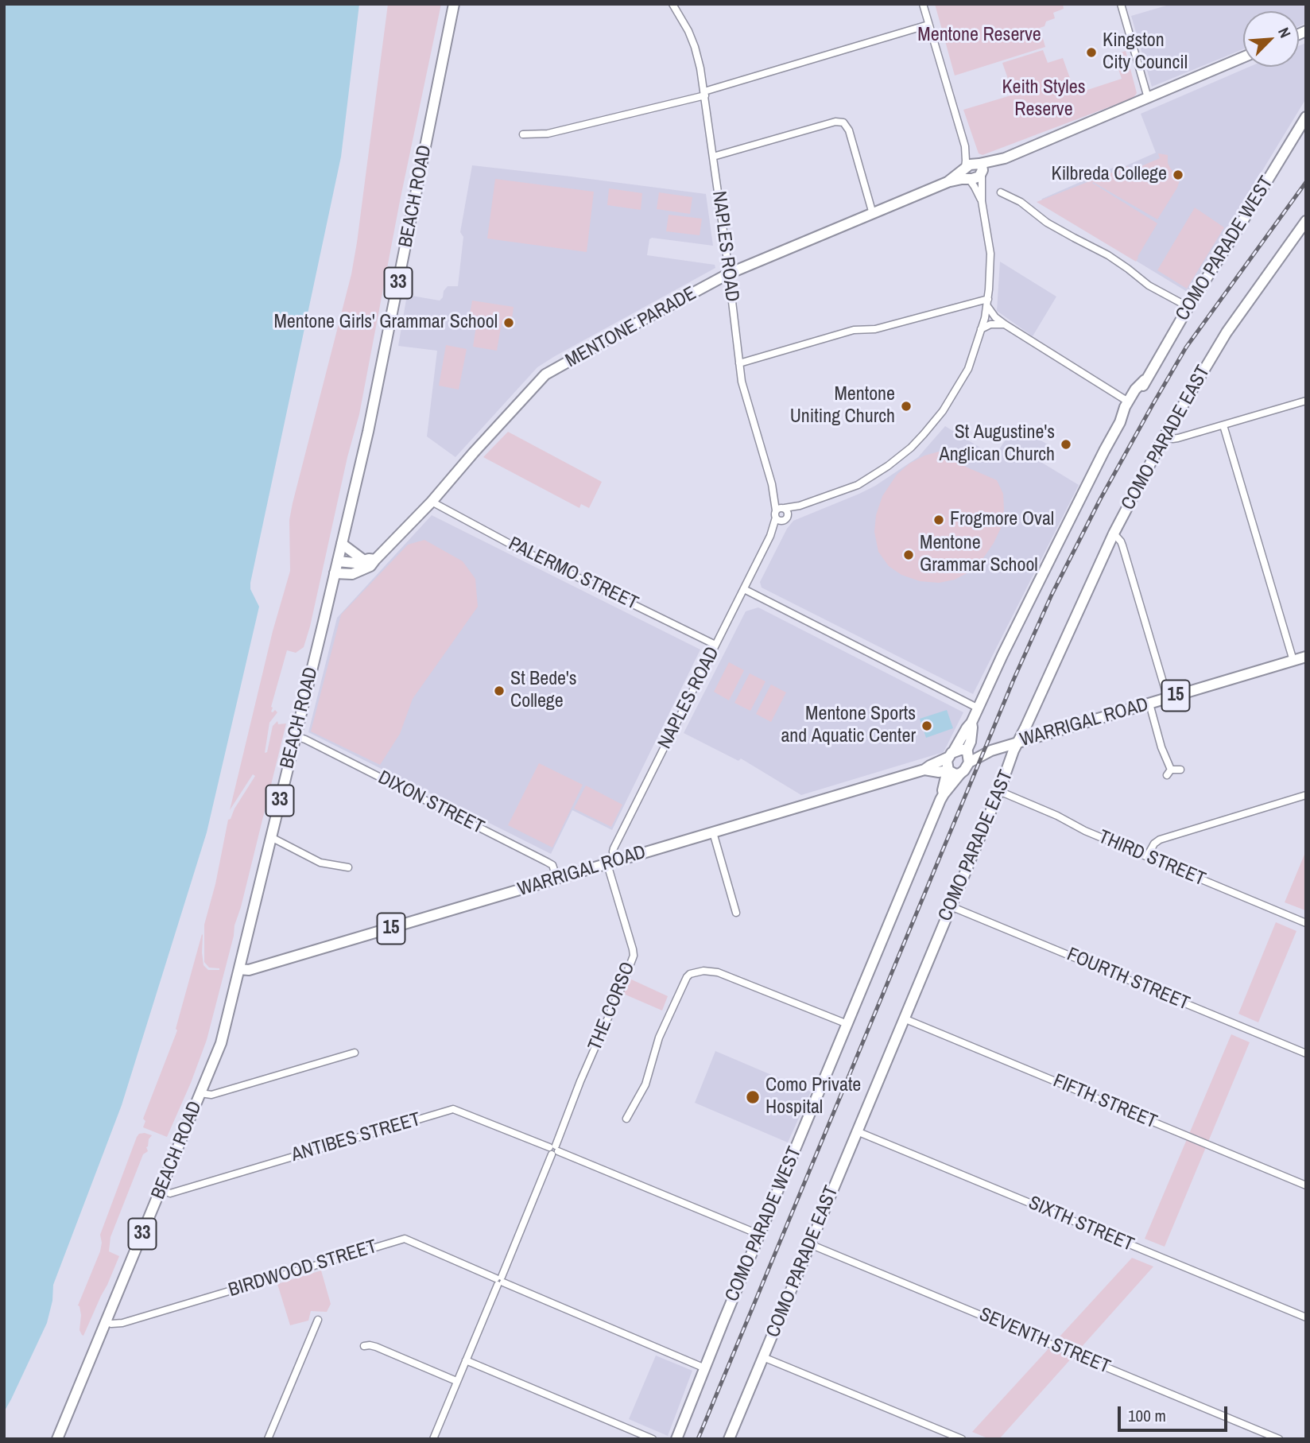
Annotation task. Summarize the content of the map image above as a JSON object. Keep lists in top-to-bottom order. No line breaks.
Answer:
{"streets":{"street":["BEACH ROAD","NAPLES ROAD","COMO PARADE WEST","33","MENTONE PARADE","COMO PARADE EAST","PALERMO STREET","15","WARRIGAL ROAD","DIXON STREET","THIRD STREET","FOURTH STREET","THE CORSO","FIFTH STREET","ANTIBES STREET","SIXTH STREET","BIRDWOOD STREET","SEVENTH STREET"]},"crossings":[["BEACH ROAD","MENTONE PARADE"],["BEACH ROAD","WARRIGAL ROAD"],["BEACH ROAD","DIXON STREET"],["BEACH ROAD","ANTIBES STREET"],["BEACH ROAD","BIRDWOOD STREET"],["NAPLES ROAD","MENTONE PARADE"],["NAPLES ROAD","PALERMO STREET"],["NAPLES ROAD","WARRIGAL ROAD"],["NAPLES ROAD","THE CORSO"],["COMO PARADE WEST","15"],["COMO PARADE WEST","WARRIGAL ROAD"],["COMO PARADE WEST","ANTIBES STREET"],["COMO PARADE WEST","BIRDWOOD STREET"],["MENTONE PARADE","PALERMO STREET"],["COMO PARADE EAST","WARRIGAL ROAD"],["COMO PARADE EAST","THIRD STREET"],["COMO PARADE EAST","FOURTH STREET"],["COMO PARADE EAST","FIFTH STREET"],["COMO PARADE EAST","SIXTH STREET"],["COMO PARADE EAST","SEVENTH STREET"],["15","WARRIGAL ROAD"],["WARRIGAL ROAD","DIXON STREET"],["WARRIGAL ROAD","THE CORSO"],["THE CORSO","ANTIBES STREET"],["THE CORSO","BIRDWOOD STREET"]],"parks":["Mentone Reserve","Keith Styles Reserve"],"places":["Kingston City Council","Kilbreda College","Mentone Girls' Grammar School","Mentone Uniting Church","St Augustine's Anglican Church","Frogmore Oval","Mentone Grammar School","St Bede's College","Mentone Sports and Aquatic Center","Como Private Hospital"],"scale_bar":"100 m","north":"top right"}
